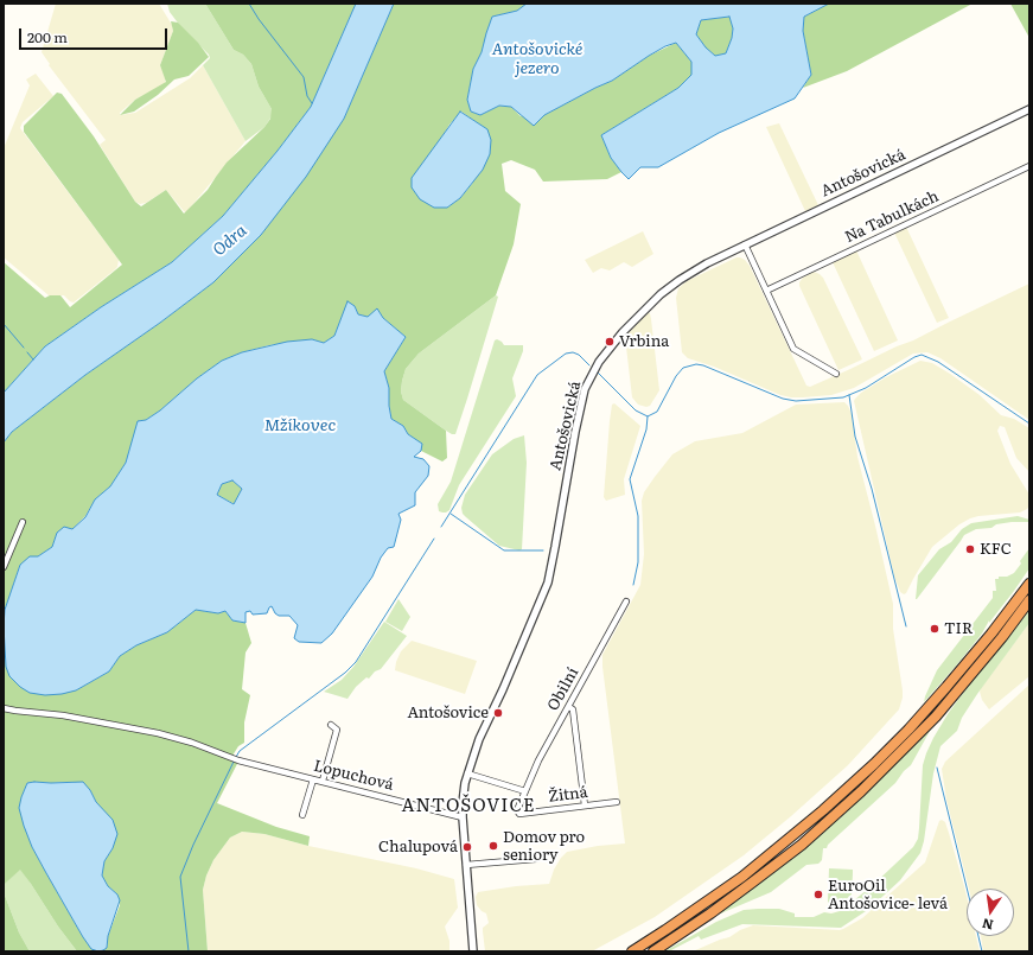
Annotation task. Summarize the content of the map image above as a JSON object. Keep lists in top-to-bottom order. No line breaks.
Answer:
{"streets":{"street":["Antošovická","Na Tabulkách","Obilní","Lopuchová","Žitná"]},"crossings":[["Antošovická","Lopuchová"],["Obilní","Žitná"]],"districts":["ANTOŠOVICE"],"water":["Antošovické jezero","Odra","Mžíkovec"],"places":["Vrbina","KFC","TIR","Antošovice","Domov pro seniory","Chalupová","EuroOil Antošovice- levá"],"scale_bar":"200 m","north":"bottom"}
